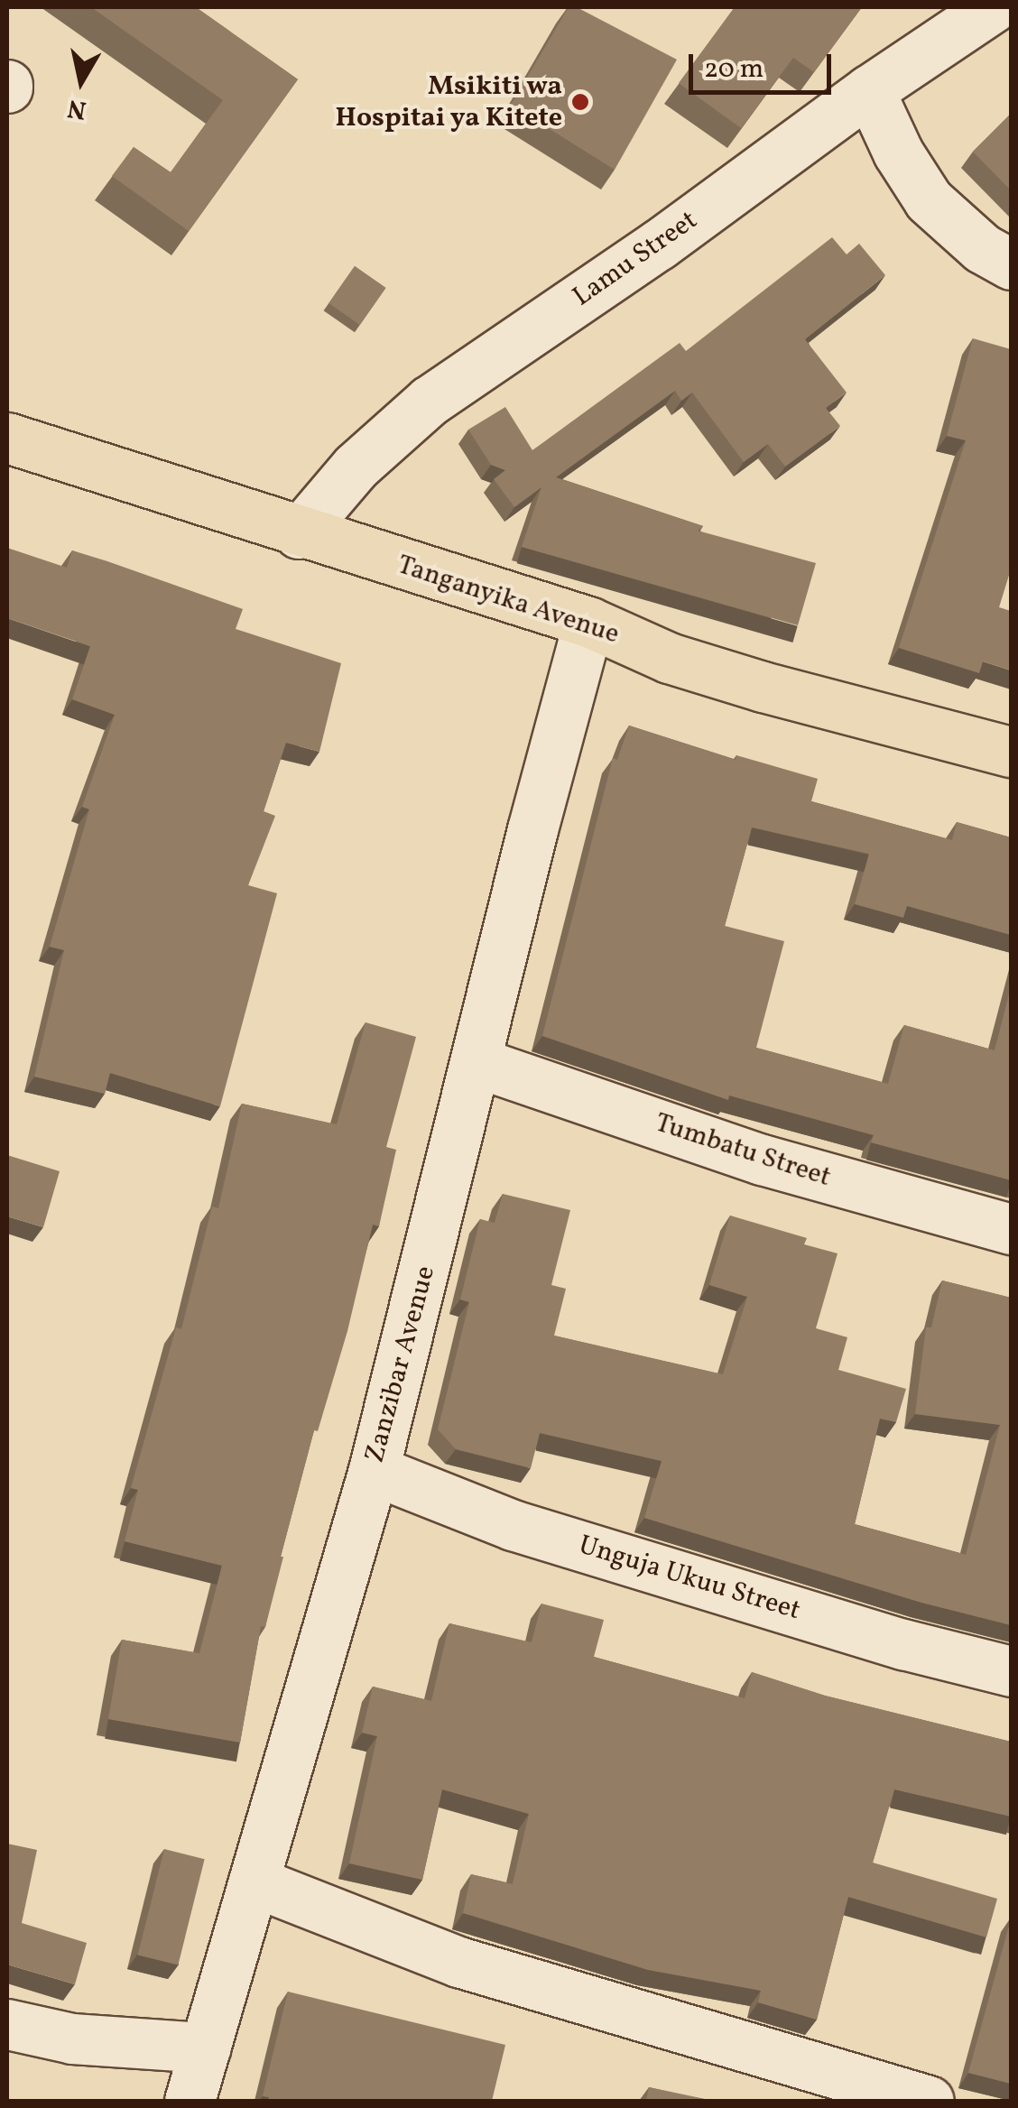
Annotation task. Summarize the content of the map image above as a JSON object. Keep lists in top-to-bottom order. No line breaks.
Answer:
{"streets":{"main road":["Tanganyika Avenue"],"street":["Lamu Street","Tumbatu Street","Zanzibar Avenue","Unguja Ukuu Street"]},"crossings":[["Lamu Street","Tanganyika Avenue"],["Tanganyika Avenue","Zanzibar Avenue"],["Tumbatu Street","Zanzibar Avenue"],["Zanzibar Avenue","Unguja Ukuu Street"]],"places":["Msikiti wa Hospitai ya Kitete"],"scale_bar":"20 m","north":"bottom"}
